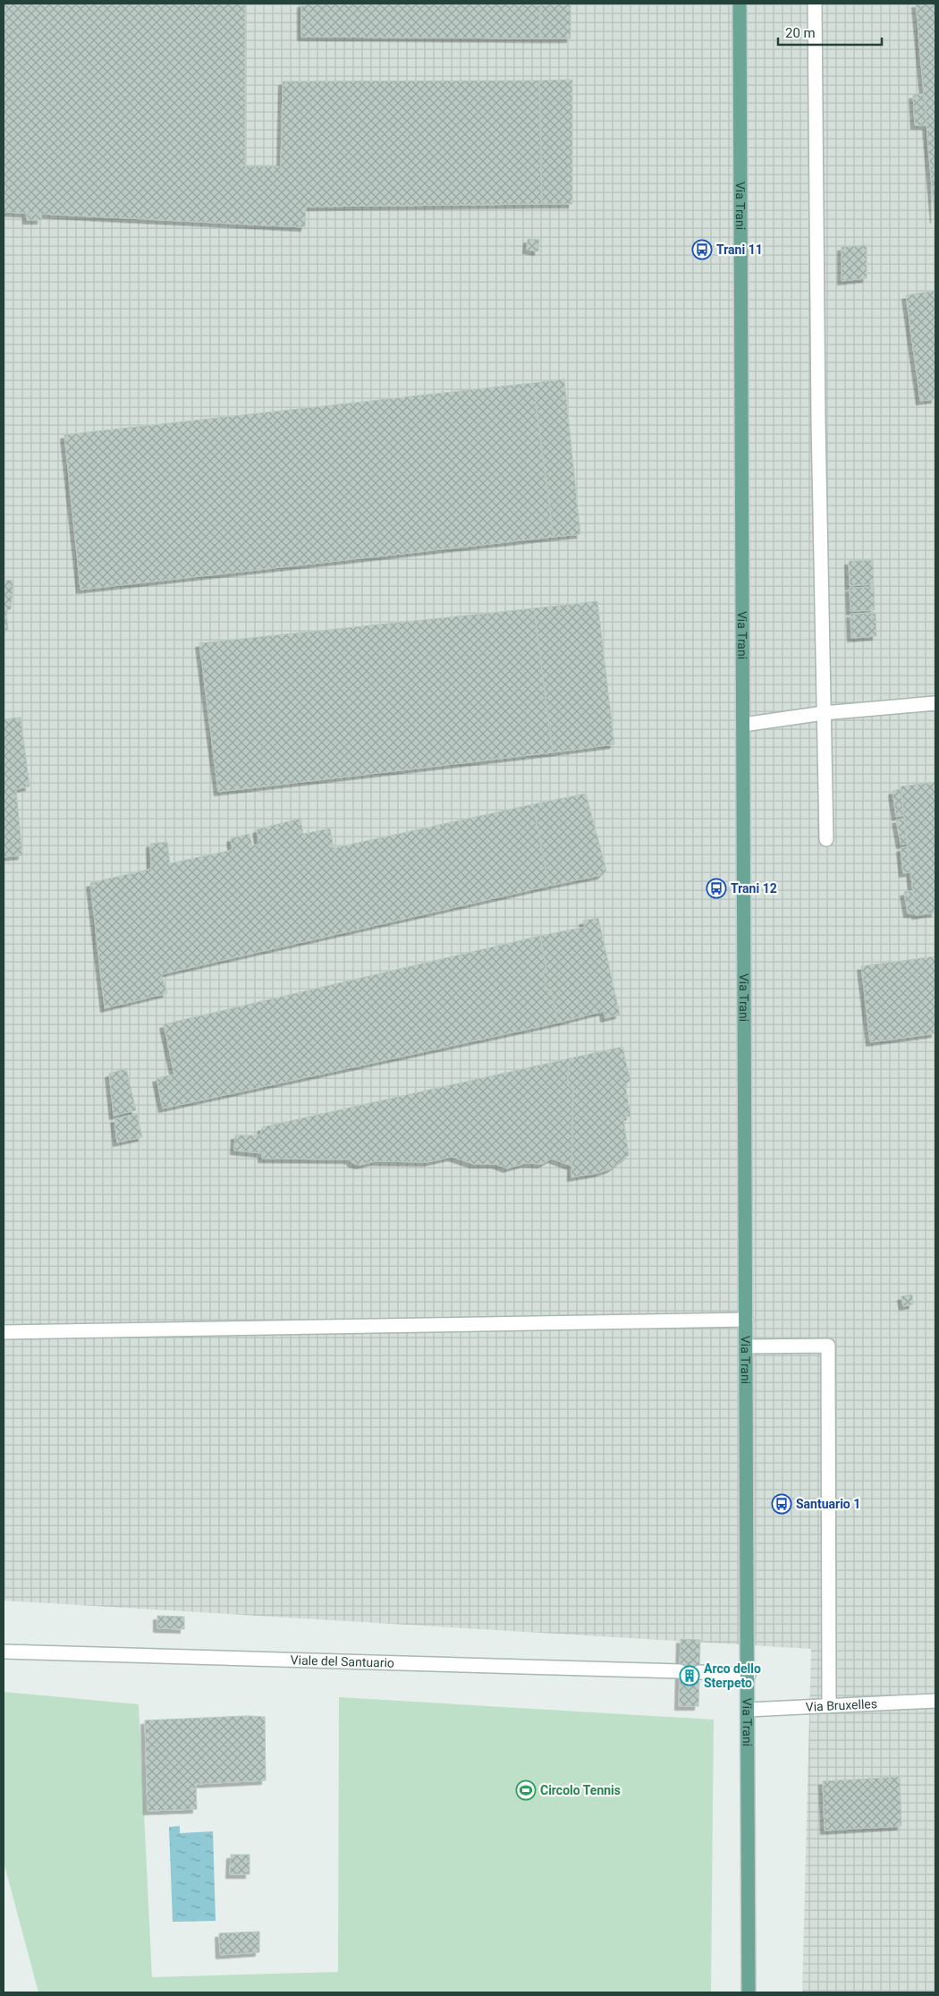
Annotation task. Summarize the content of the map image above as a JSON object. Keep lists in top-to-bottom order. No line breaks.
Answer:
{"streets":{"main road":["Via Trani"],"street":["Viale del Santuario","Via Bruxelles"]},"crossings":[["Via Trani","Via Bruxelles"]],"places":{"bus stop":["Trani 11","Trani 12","Santuario 1"],"building":["Arco dello Sterpeto"],"sports":["Circolo Tennis"]},"scale_bar":"20 m"}
